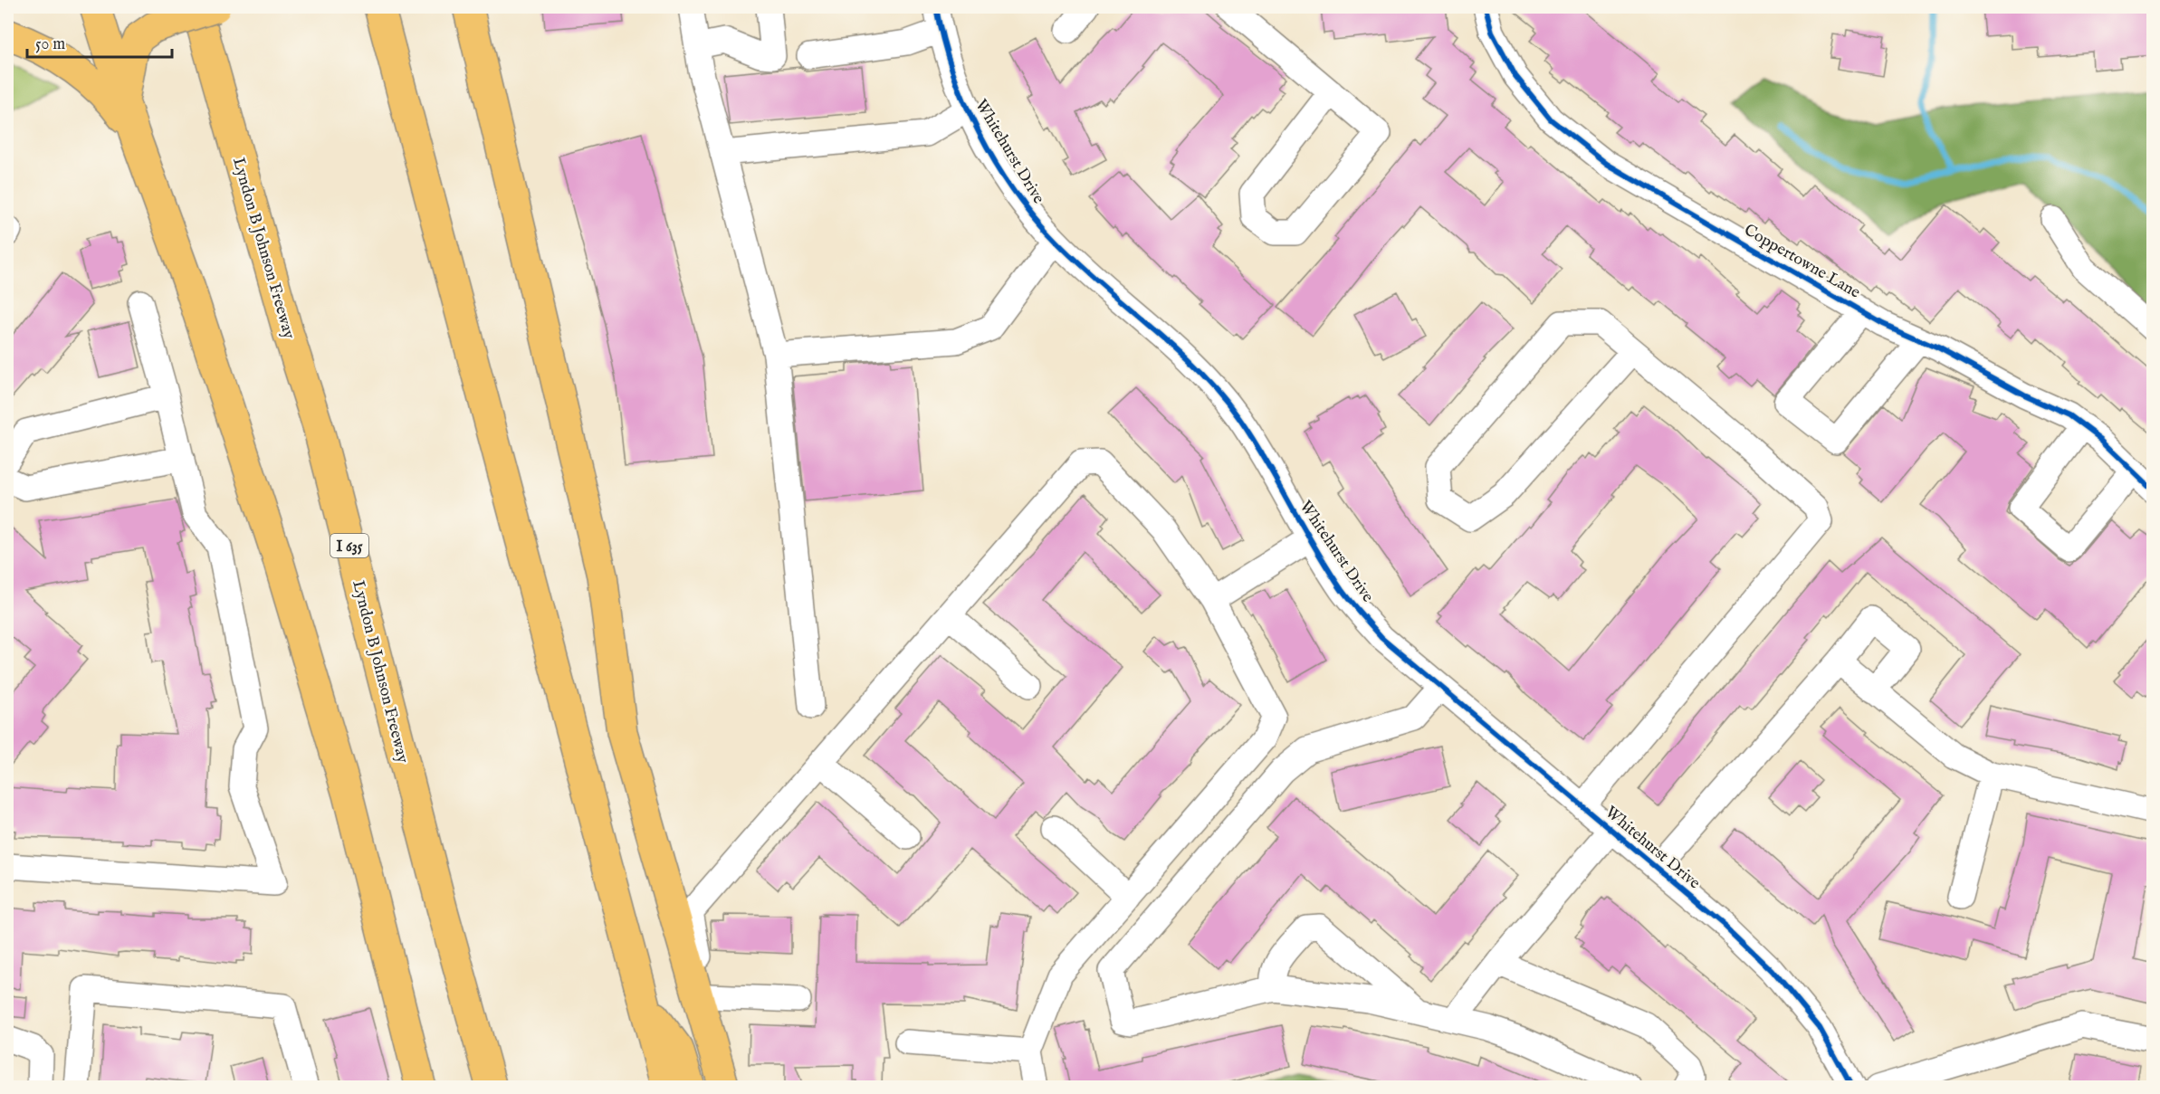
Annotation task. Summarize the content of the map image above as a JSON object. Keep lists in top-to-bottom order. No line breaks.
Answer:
{"streets":{"main road":["Lyndon B Johnson Freeway","I 635"],"street":["Whitehurst Drive","Coppertowne Lane"]},"scale_bar":"50 m"}
